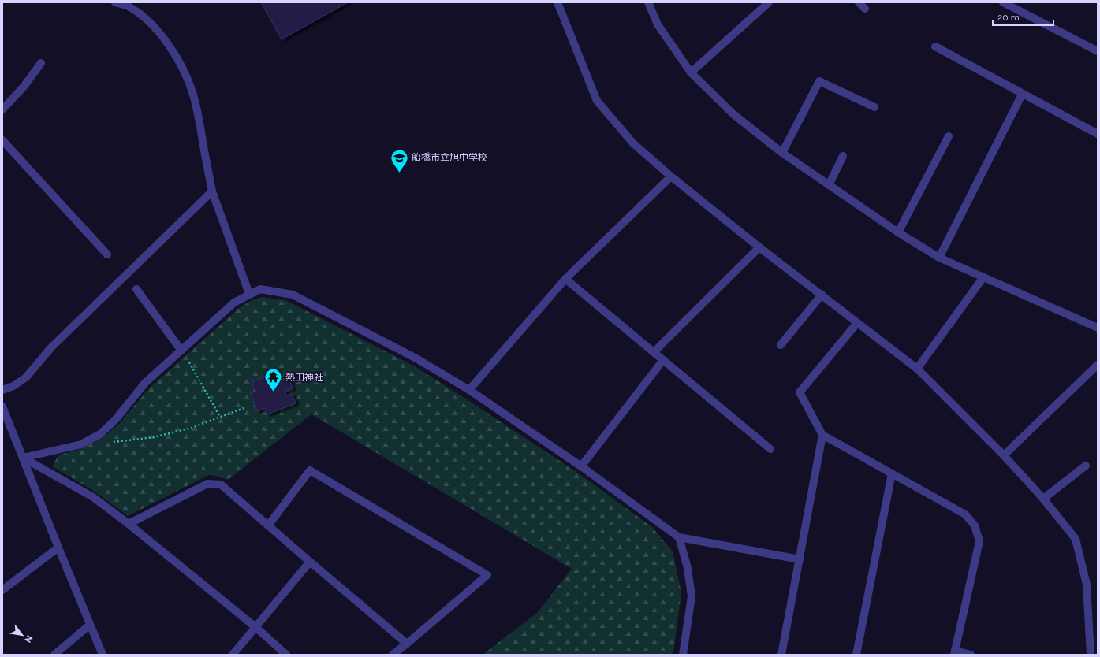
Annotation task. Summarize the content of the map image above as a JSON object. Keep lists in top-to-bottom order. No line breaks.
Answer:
{"places":{"school or university":["船橋市立旭中学校"],"temple":["熱田神社"]},"scale_bar":"20 m","north":"bottom right"}
